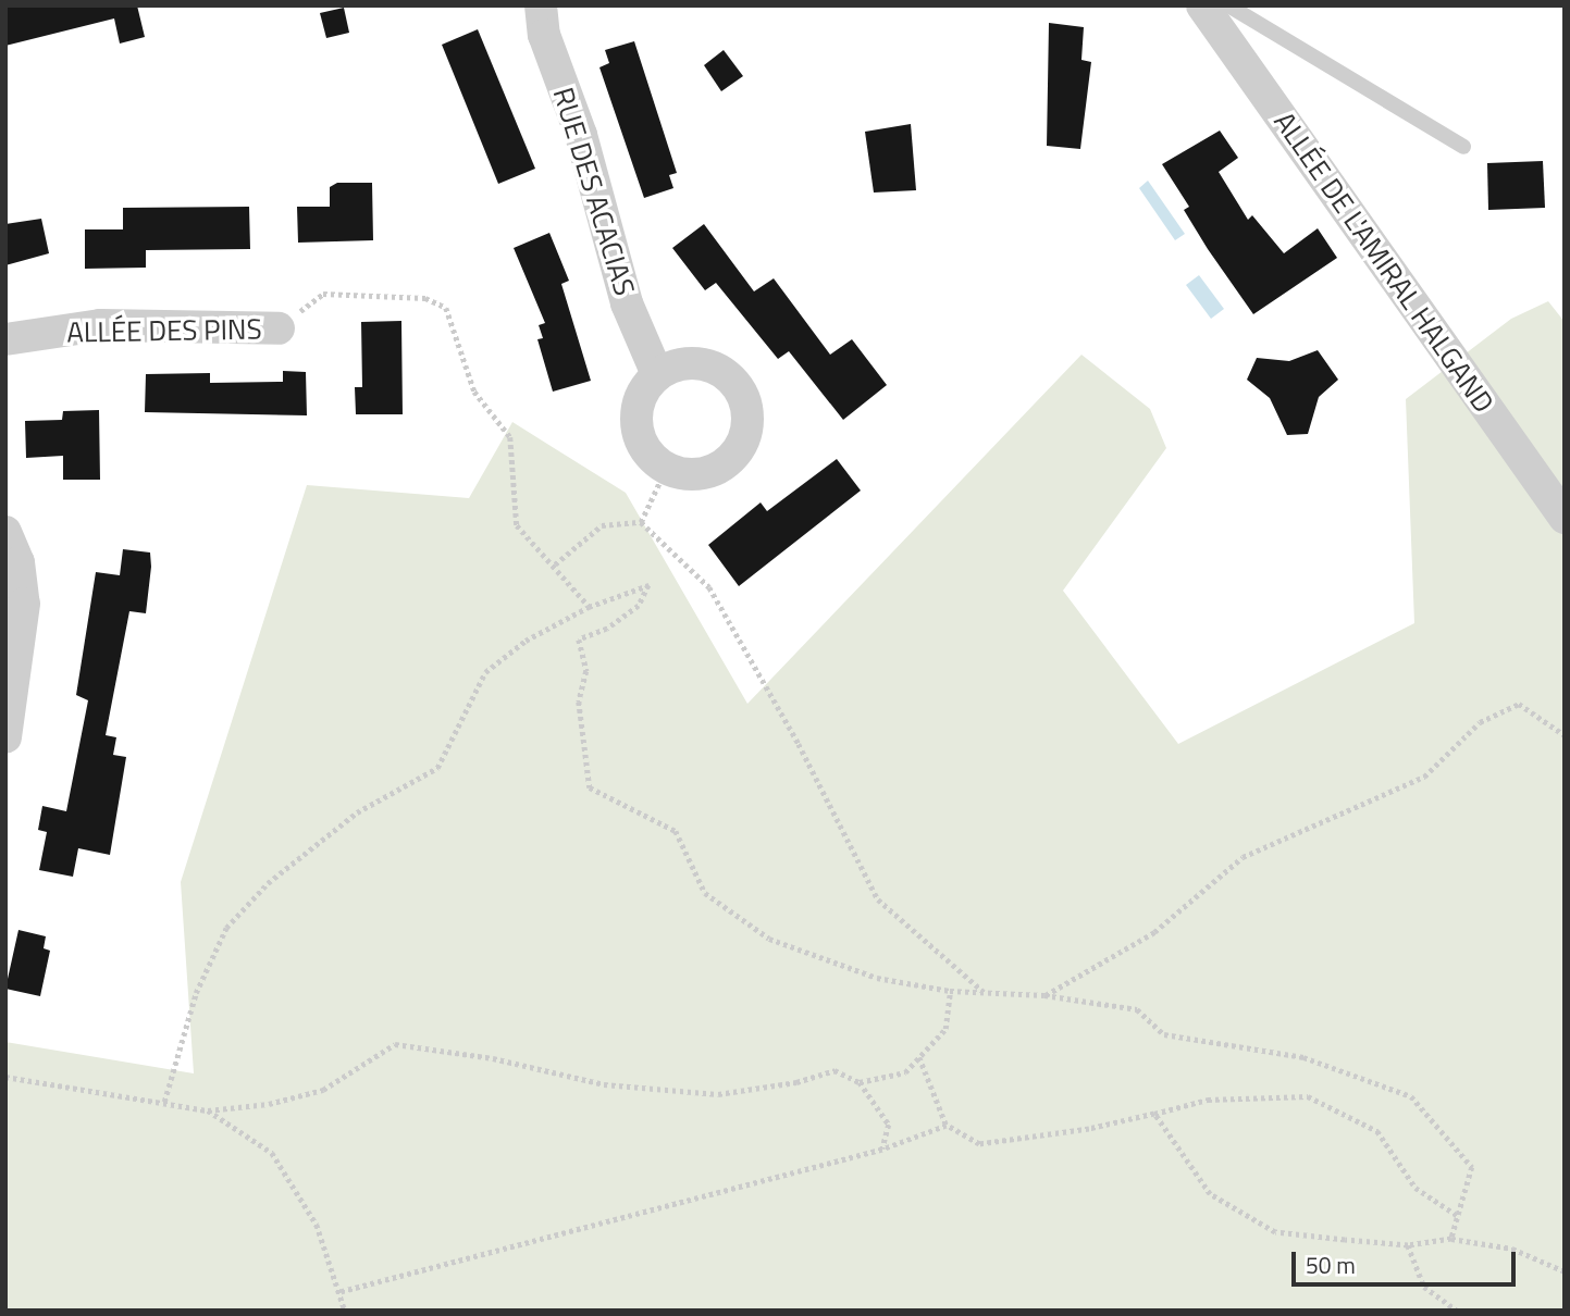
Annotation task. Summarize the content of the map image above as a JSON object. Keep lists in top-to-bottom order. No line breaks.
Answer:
{"streets":{"street":["RUE DES ACACIAS","ALLÉE DE L'AMIRAL HALGAND","ALLÉE DES PINS"]},"scale_bar":"50 m"}
